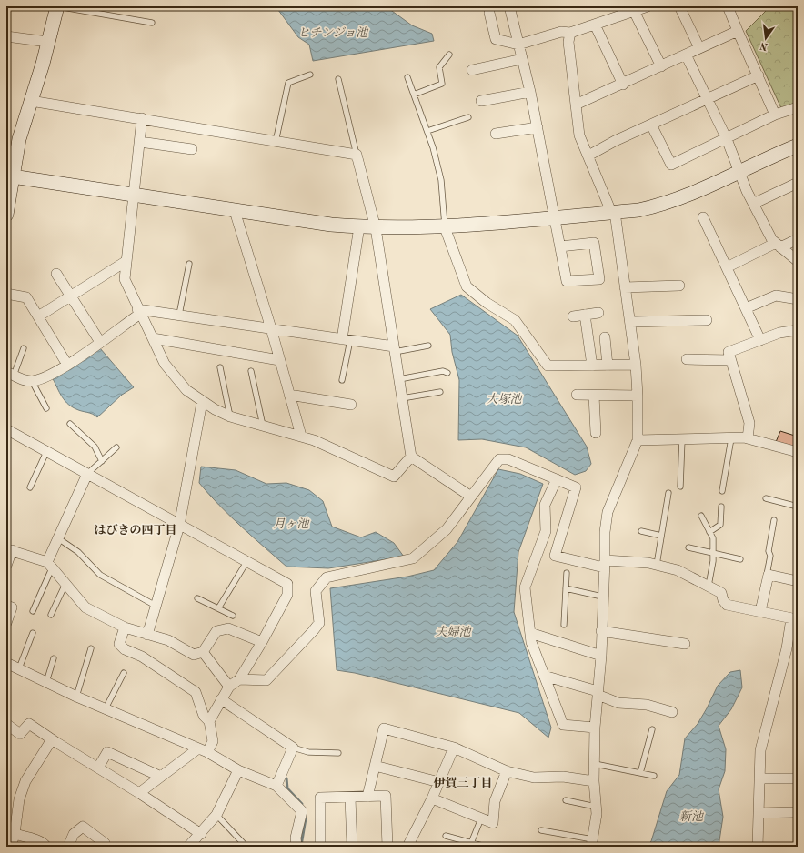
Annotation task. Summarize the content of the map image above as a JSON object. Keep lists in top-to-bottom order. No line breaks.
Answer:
{"districts":["はびきの四丁目","伊賀三丁目"],"water":["ヒチンジョ池","大塚池","月ヶ池","夫婦池","新池"],"north":"bottom"}
